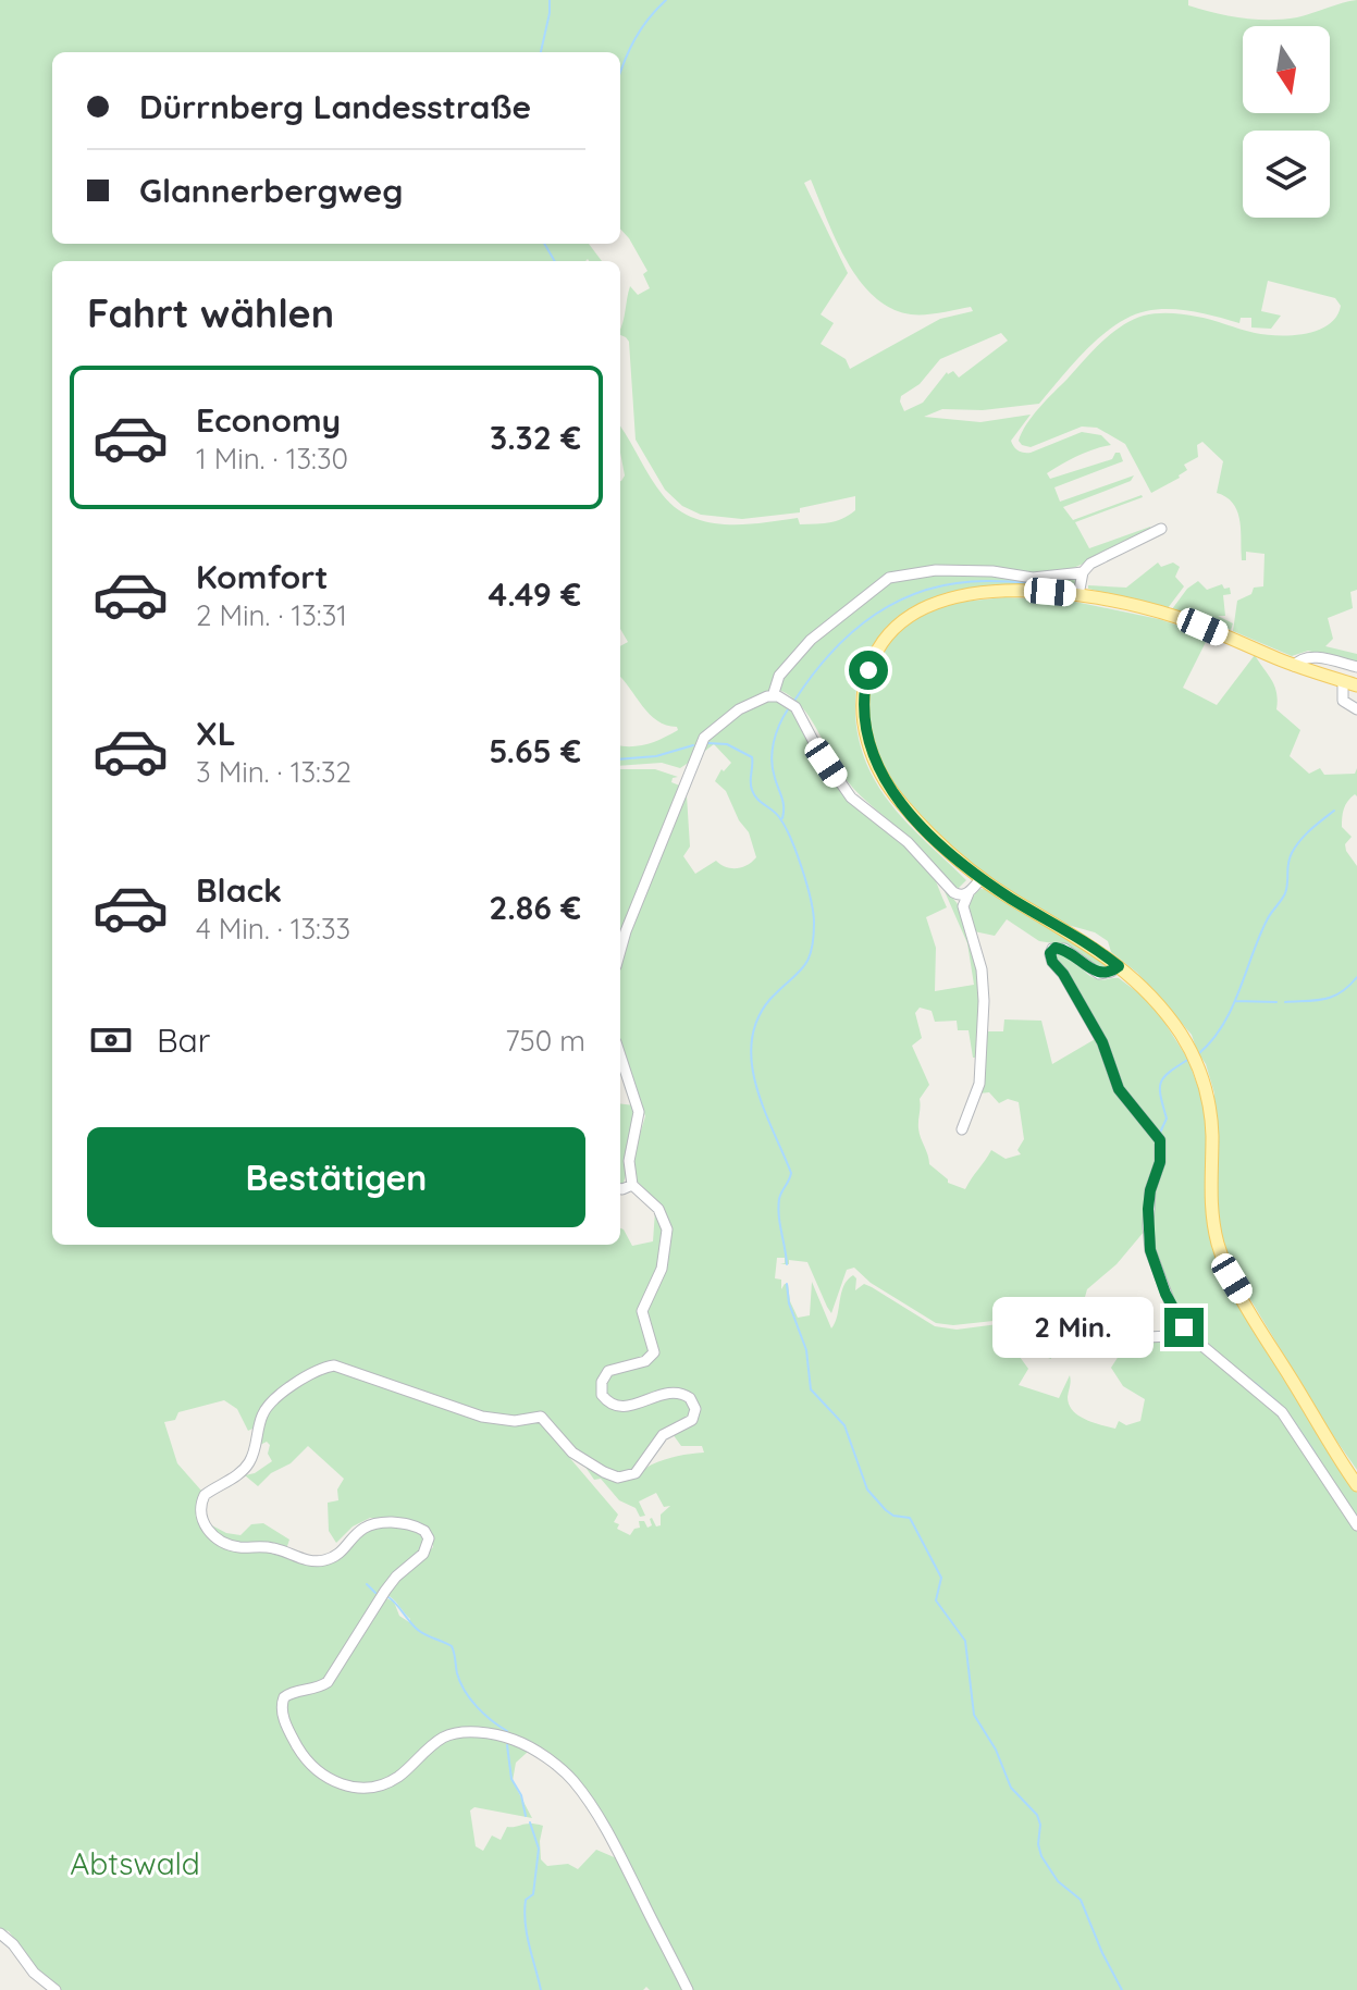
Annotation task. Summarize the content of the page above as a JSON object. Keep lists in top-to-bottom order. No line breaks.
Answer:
{"parks":["Abtswald"],"north":"bottom","page":{"banner":["Dürrnberg Landesstraße","Glannerbergweg"],"heading":"Fahrt wählen","list":[{"name":"Economy","note":"1 Min. · 13:30","value":"3.32 €"},{"name":"Komfort","note":"2 Min. · 13:31","value":"4.49 €"},{"name":"XL","note":"3 Min. · 13:32","value":"5.65 €"},{"name":"Black","note":"4 Min. · 13:33","value":"2.86 €"}],"pay":["Bar","750 m"],"buttons":"Bestätigen","bubble":"2 Min."}}
